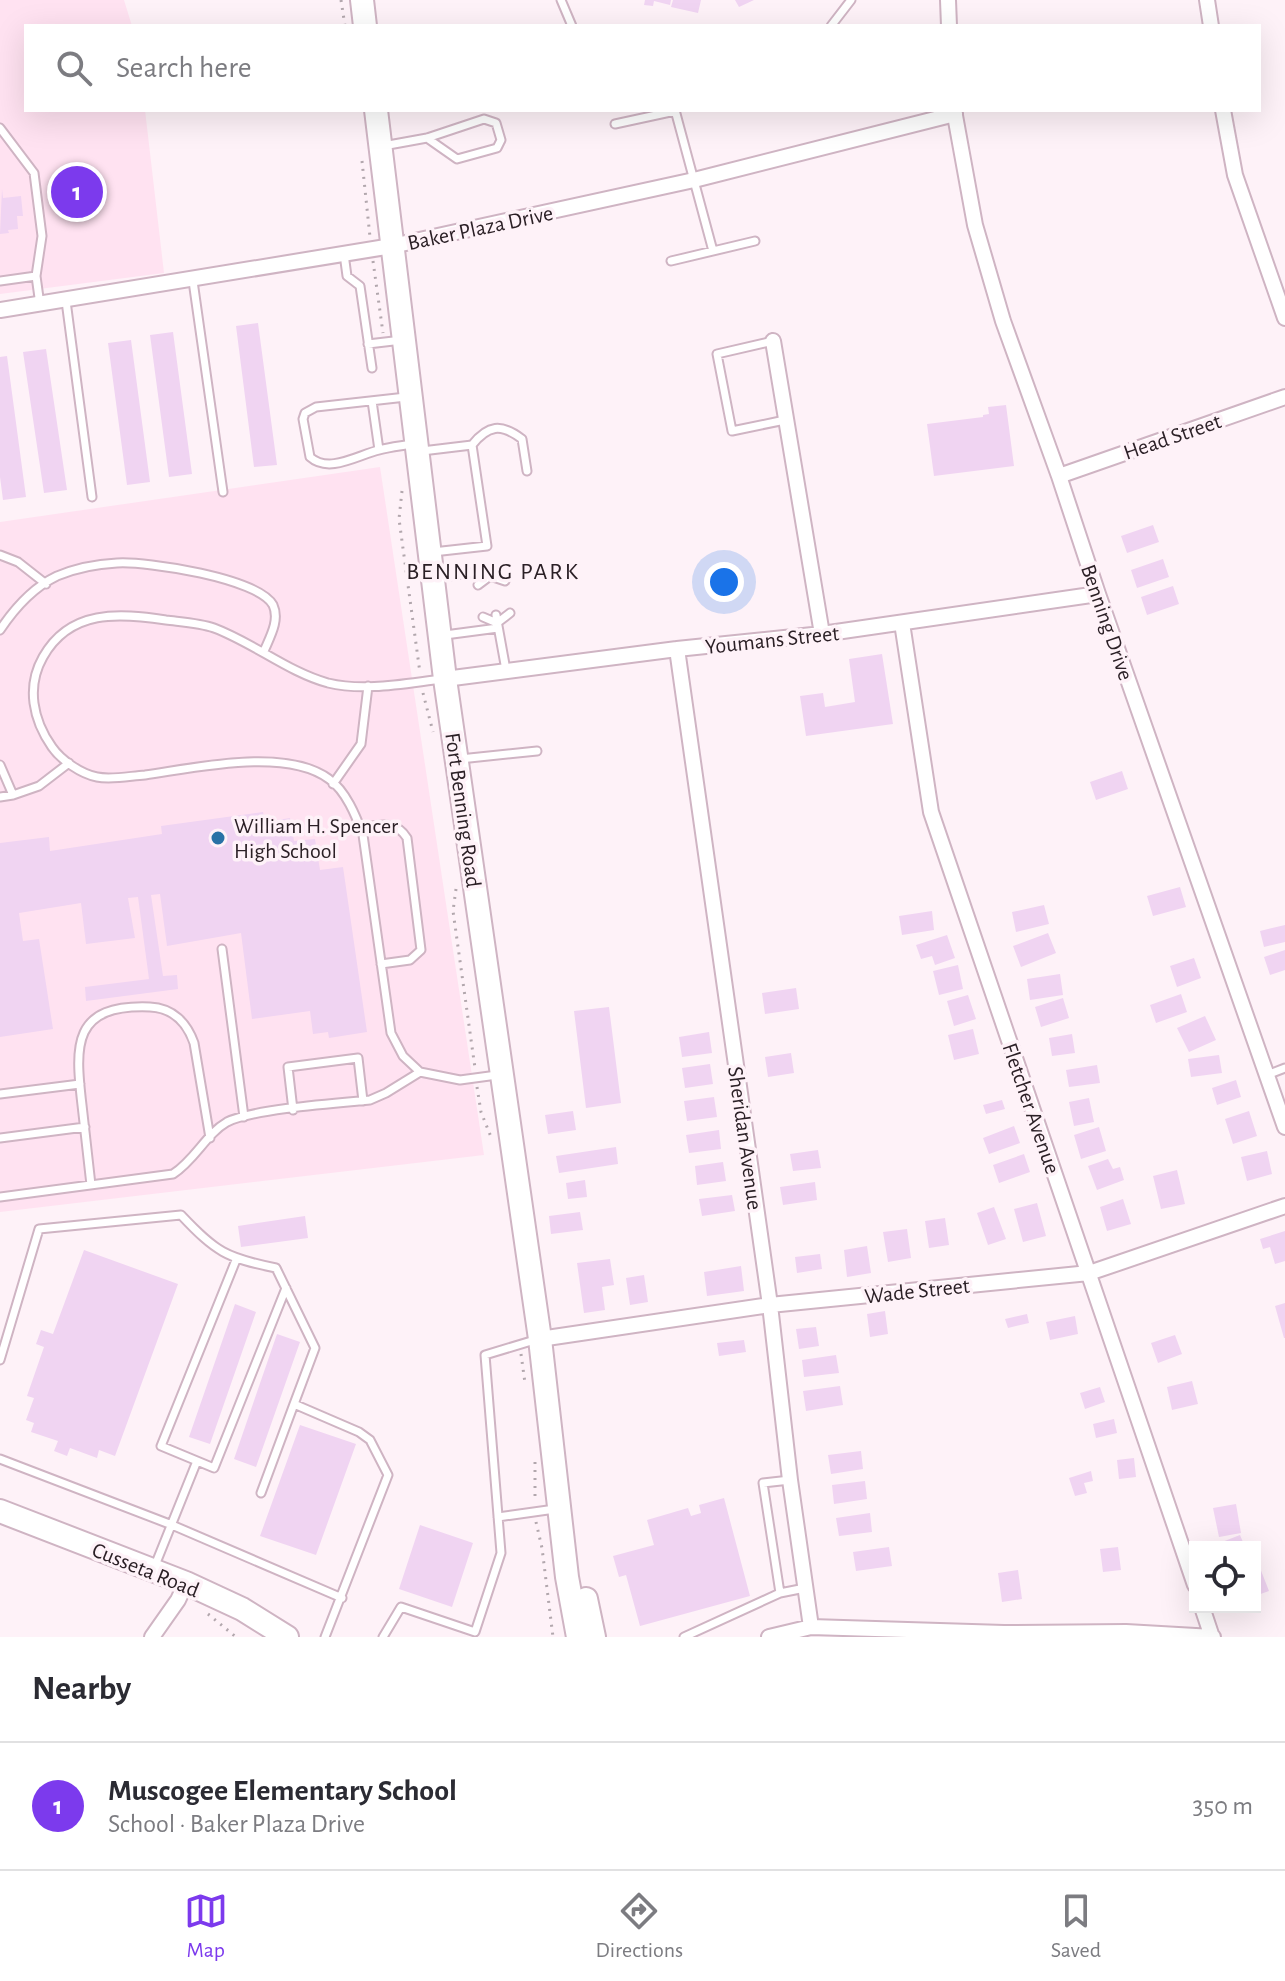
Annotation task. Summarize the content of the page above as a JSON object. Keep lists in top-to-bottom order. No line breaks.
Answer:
{"streets":{"street":["Baker Plaza Drive","Head Street","Benning Drive","Youmans Street","Fort Benning Road","Fletcher Avenue","Sheridan Avenue","Wade Street","Cusseta Road"]},"crossings":[["Baker Plaza Drive","Benning Drive"],["Baker Plaza Drive","Fort Benning Road"],["Head Street","Benning Drive"],["Benning Drive","Youmans Street"],["Youmans Street","Fort Benning Road"],["Youmans Street","Fletcher Avenue"],["Youmans Street","Sheridan Avenue"],["Fort Benning Road","Wade Street"],["Fletcher Avenue","Wade Street"],["Sheridan Avenue","Wade Street"]],"districts":["BENNING PARK"],"places":["William H. Spencer High School"],"page":{"search":"Search here","pins":"1","heading":"Nearby","list":[{"mark":"1","name":"Muscogee Elementary School","note":"School · Baker Plaza Drive","value":"350 m"}],"nav":["Map","Directions","Saved"]}}
